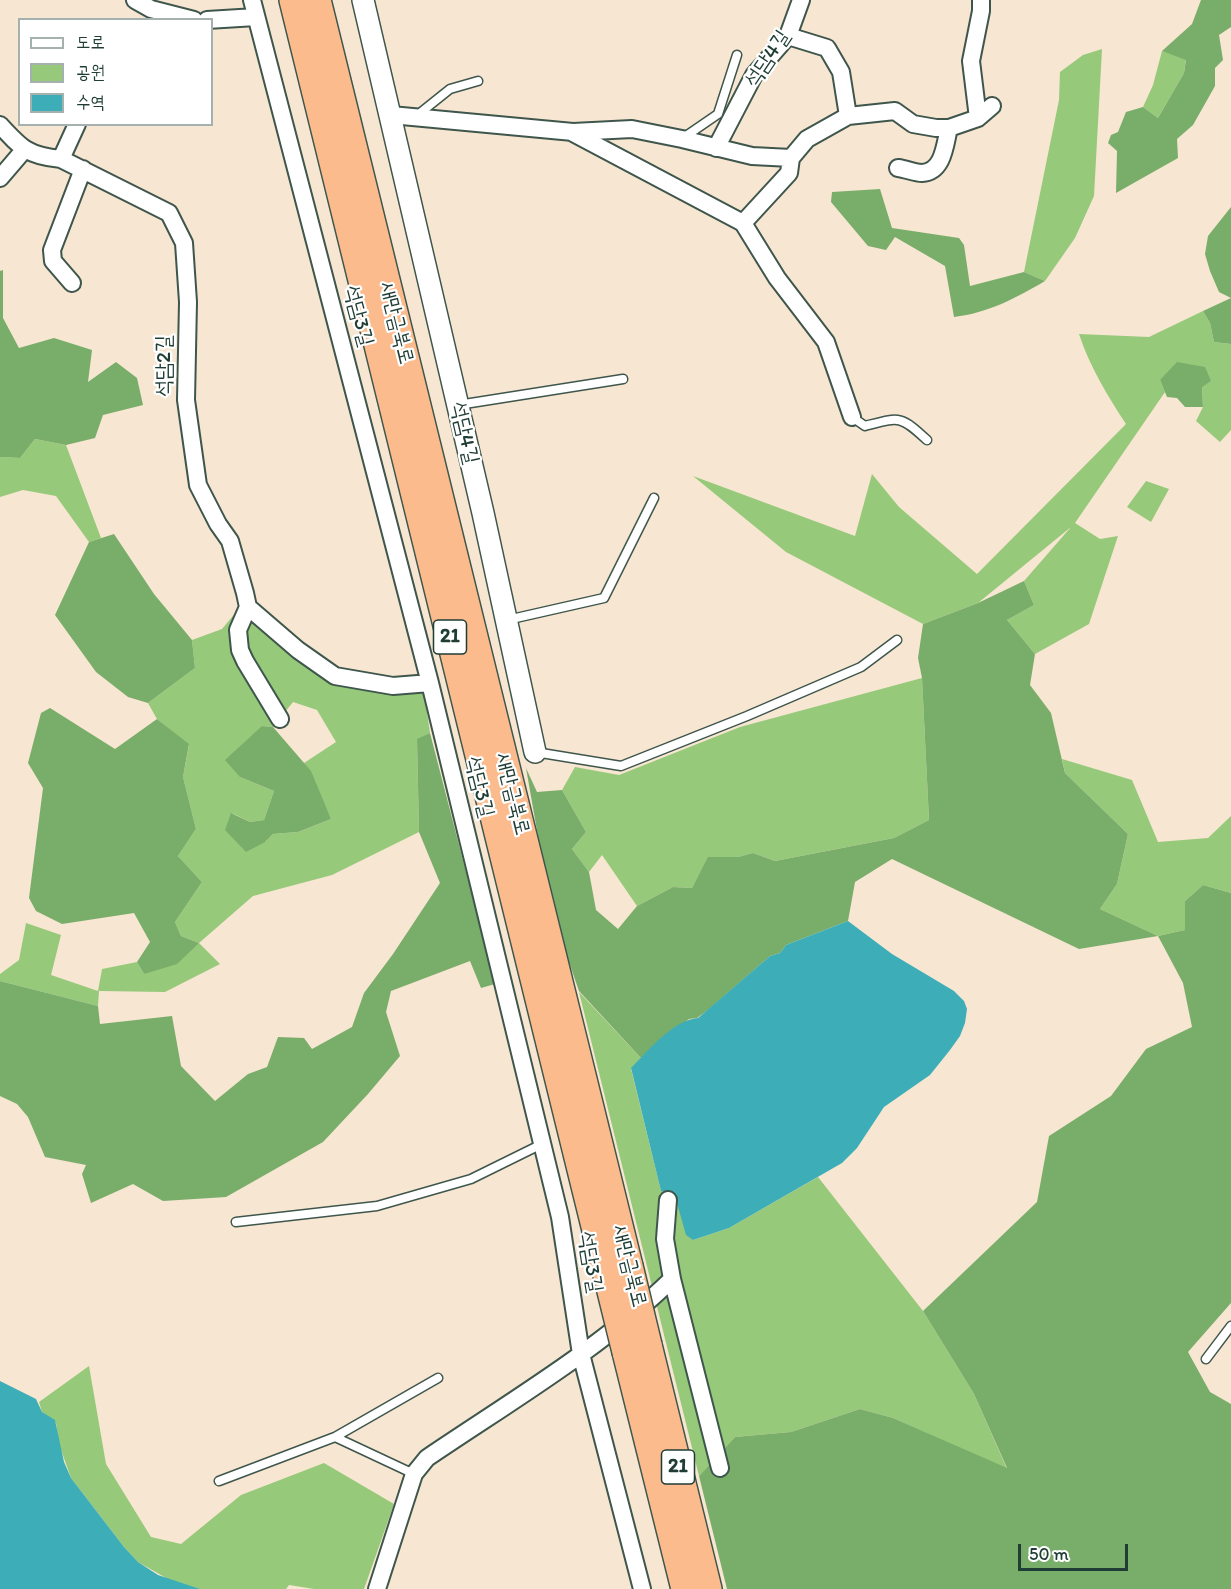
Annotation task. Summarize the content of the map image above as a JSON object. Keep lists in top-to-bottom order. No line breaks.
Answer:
{"streets":{"highway":["새만금북로","21"],"street":["석담4길","석담3길","석담2길"]},"legend":["도로","공원","수역"],"scale_bar":"50 m"}
